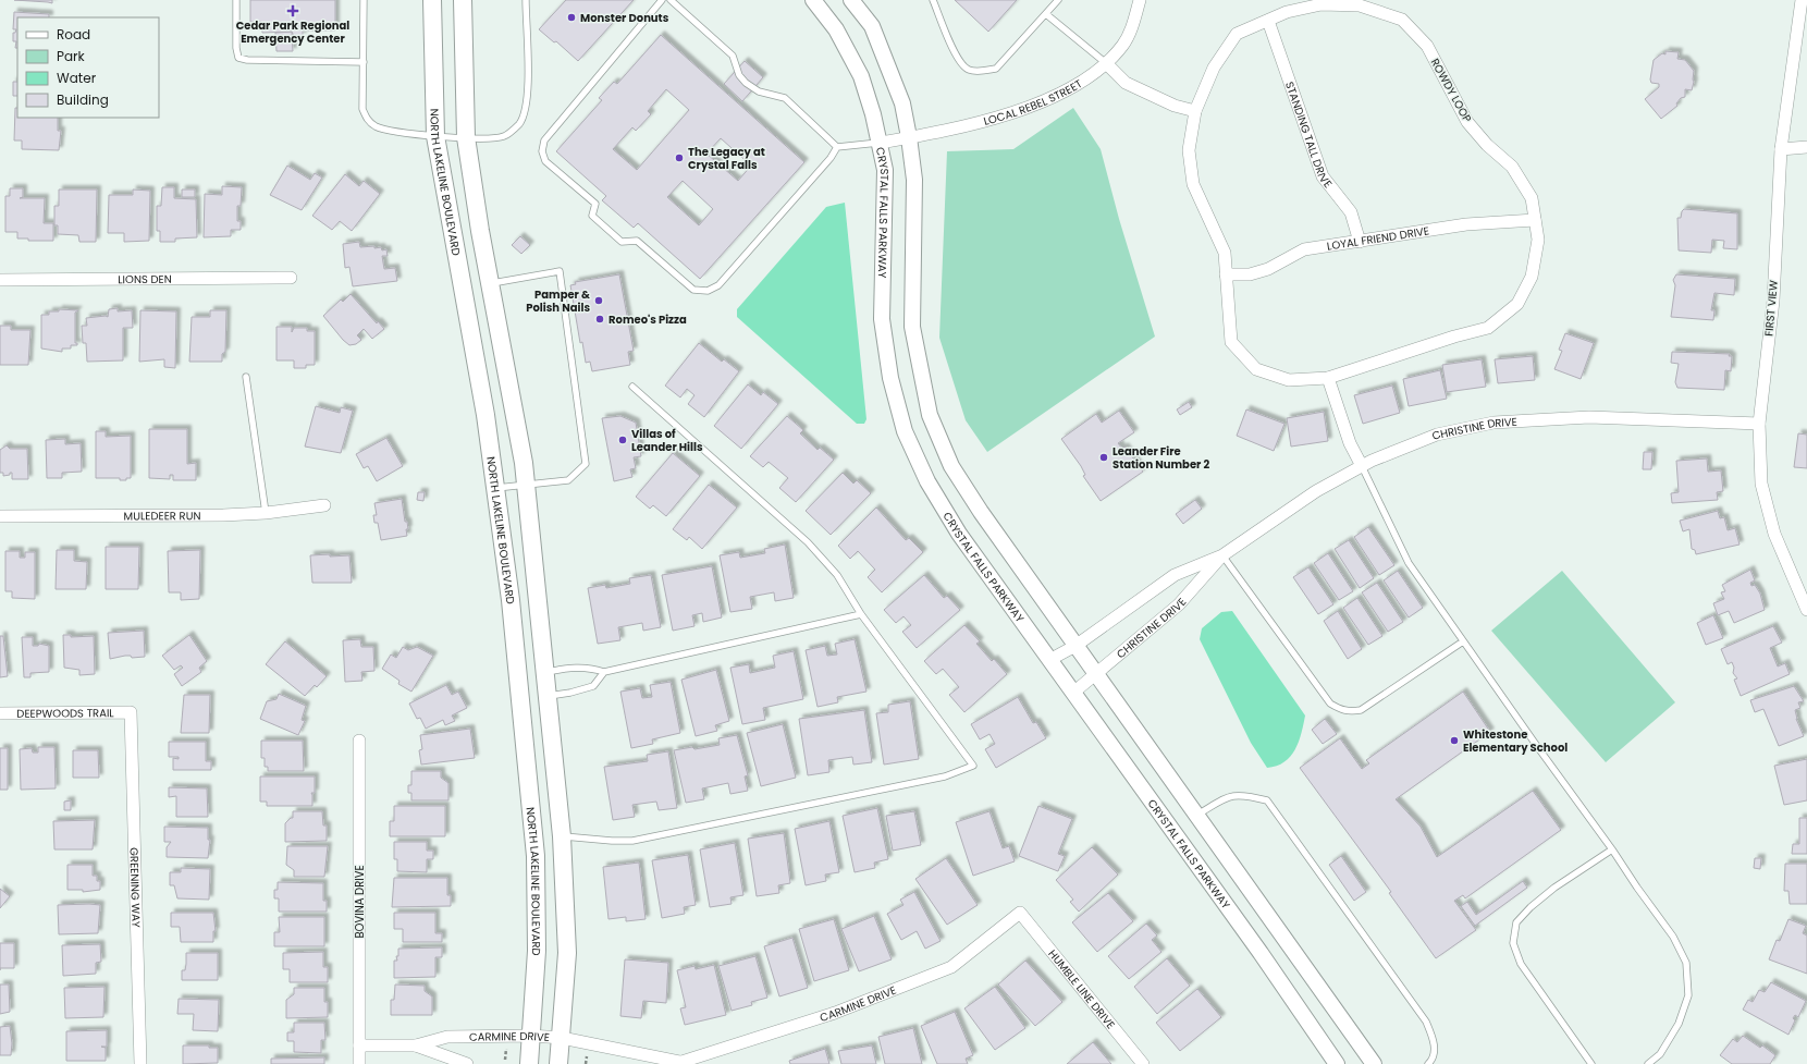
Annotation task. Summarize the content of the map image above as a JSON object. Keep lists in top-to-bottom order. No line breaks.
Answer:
{"streets":{"main road":["NORTH LAKELINE BOULEVARD"],"street":["ROWDY LOOP","LOCAL REBEL STREET","STANDING TALL DRIVE","CRYSTAL FALLS PARKWAY","LOYAL FRIEND DRIVE","LIONS DEN","FIRST VIEW","CHRISTINE DRIVE","MULEDEER RUN","DEEPWOODS TRAIL","GREENING WAY","BOVINA DRIVE","HUMBLE LINE DRIVE","CARMINE DRIVE"]},"crossings":[["ROWDY LOOP","STANDING TALL DRIVE"],["ROWDY LOOP","LOYAL FRIEND DRIVE"],["LOCAL REBEL STREET","CRYSTAL FALLS PARKWAY"],["STANDING TALL DRIVE","LOYAL FRIEND DRIVE"],["NORTH LAKELINE BOULEVARD","CARMINE DRIVE"],["CRYSTAL FALLS PARKWAY","CHRISTINE DRIVE"],["FIRST VIEW","CHRISTINE DRIVE"],["DEEPWOODS TRAIL","GREENING WAY"],["BOVINA DRIVE","CARMINE DRIVE"],["HUMBLE LINE DRIVE","CARMINE DRIVE"]],"places":{"health":["Cedar Park Regional Emergency Center"],"other":["Monster Donuts","The Legacy at Crystal Falls","Pamper & Polish Nails","Romeo's Pizza","Villas of Leander Hills","Leander Fire Station Number 2","Whitestone Elementary School"]},"legend":["Road","Park","Water","Building"]}
